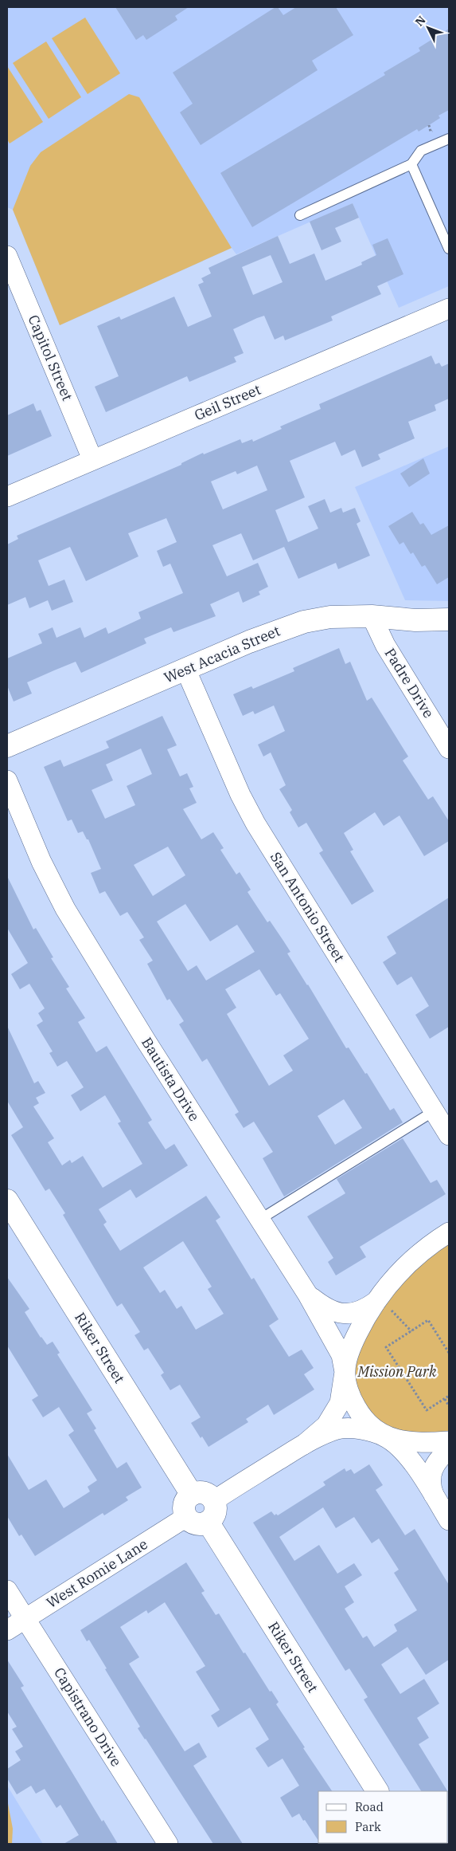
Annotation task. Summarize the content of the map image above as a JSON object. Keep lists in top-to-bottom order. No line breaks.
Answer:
{"streets":{"street":["Capitol Street","Geil Street","West Acacia Street","Padre Drive","San Antonio Street","Bautista Drive","Riker Street","West Romie Lane","Capistrano Drive"]},"crossings":[["Capitol Street","Geil Street"],["West Acacia Street","Padre Drive"],["West Acacia Street","San Antonio Street"],["Riker Street","West Romie Lane"],["West Romie Lane","Capistrano Drive"]],"parks":["Mission Park"],"legend":["Road","Park"],"north":"top left"}
